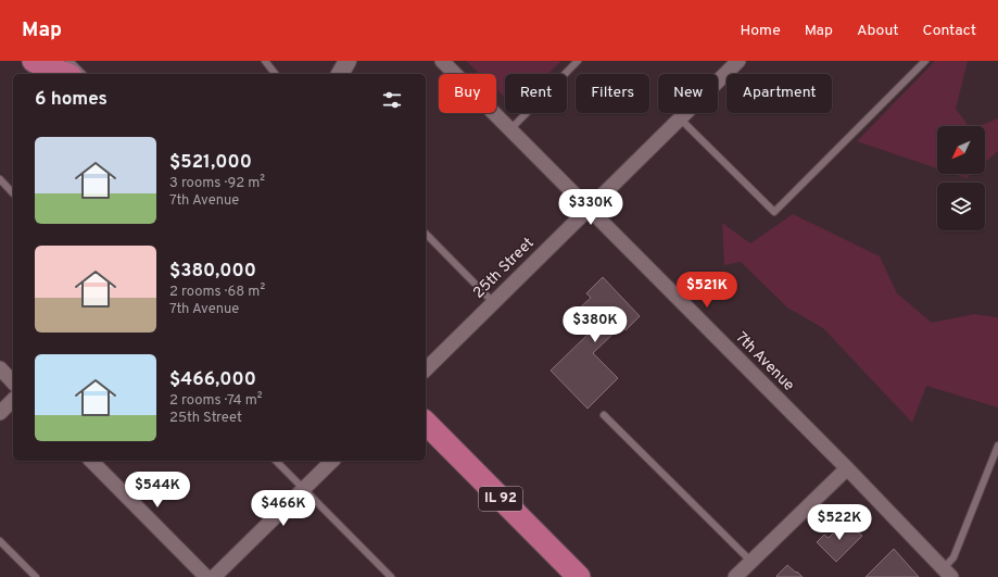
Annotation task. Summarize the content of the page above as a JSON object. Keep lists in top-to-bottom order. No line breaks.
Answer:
{"streets":{"main road":["IL 92"],"street":["25th Street","7th Avenue"]},"crossings":[["25th Street","7th Avenue"]],"north":"bottom left","page":{"header":"Map","nav":["Home","Map","About","Contact"],"chip":["Buy","Rent","Filters","New","Apartment"],"heading":"6 homes","list":[{"name":"$521,000","note":"3 rooms · 92 m² · 7th Avenue"},{"name":"$380,000","note":"2 rooms · 68 m² · 7th Avenue"},{"name":"$466,000","note":"2 rooms · 74 m² · 25th Street"}],"price":["$330K","$521K","$380K","$544K","$466K","$522K"]}}
